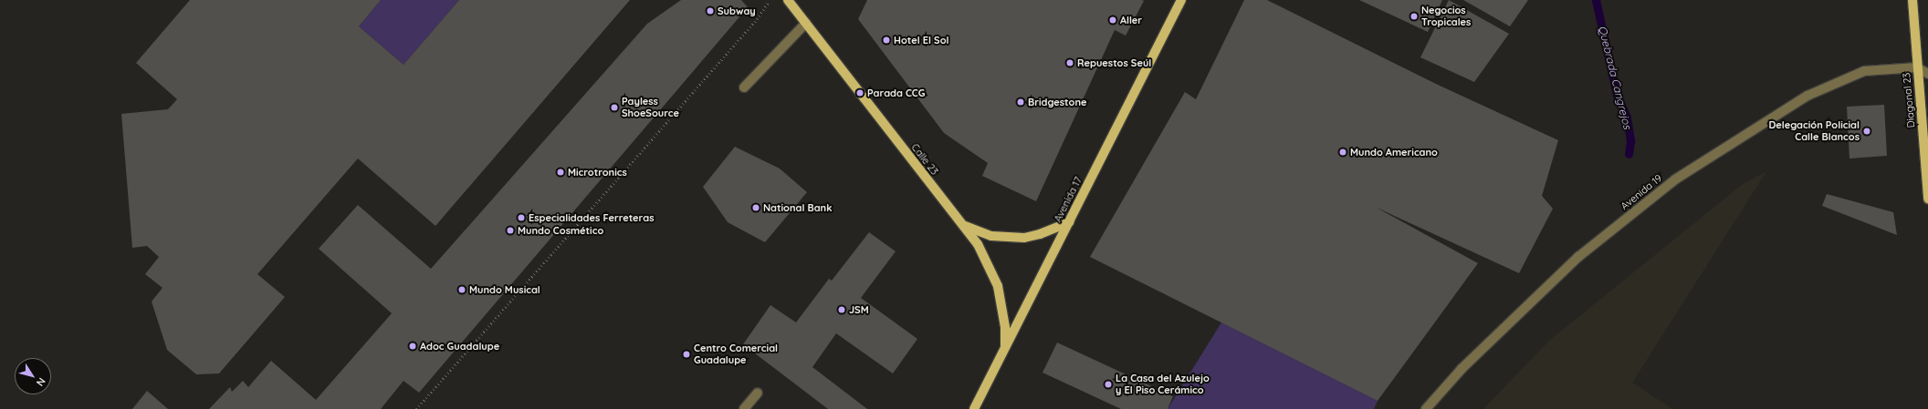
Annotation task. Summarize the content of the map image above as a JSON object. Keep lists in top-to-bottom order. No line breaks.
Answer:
{"streets":{"main road":["Diagonal 23","Calle 23","Avenida 17"],"street":["Avenida 19"]},"crossings":[["Diagonal 23","Avenida 19"],["Calle 23","Avenida 17"]],"water":["Quebrada Cangrejos"],"places":["Subway","Negocios Tropicales","Aller","Hotel El Sol","Repuestos Seúl","Parada CCG","Bridgestone","Payless ShoeSource","Delegación Policial Calle Blancos","Mundo Americano","Microtronics","National Bank","Especialidades Ferreteras","Mundo Cosmético","Mundo Musical","JSM","Adoc Guadalupe","Centro Comercial Guadalupe","La Casa del Azulejo y El Piso Cerámico"],"north":"bottom right"}
